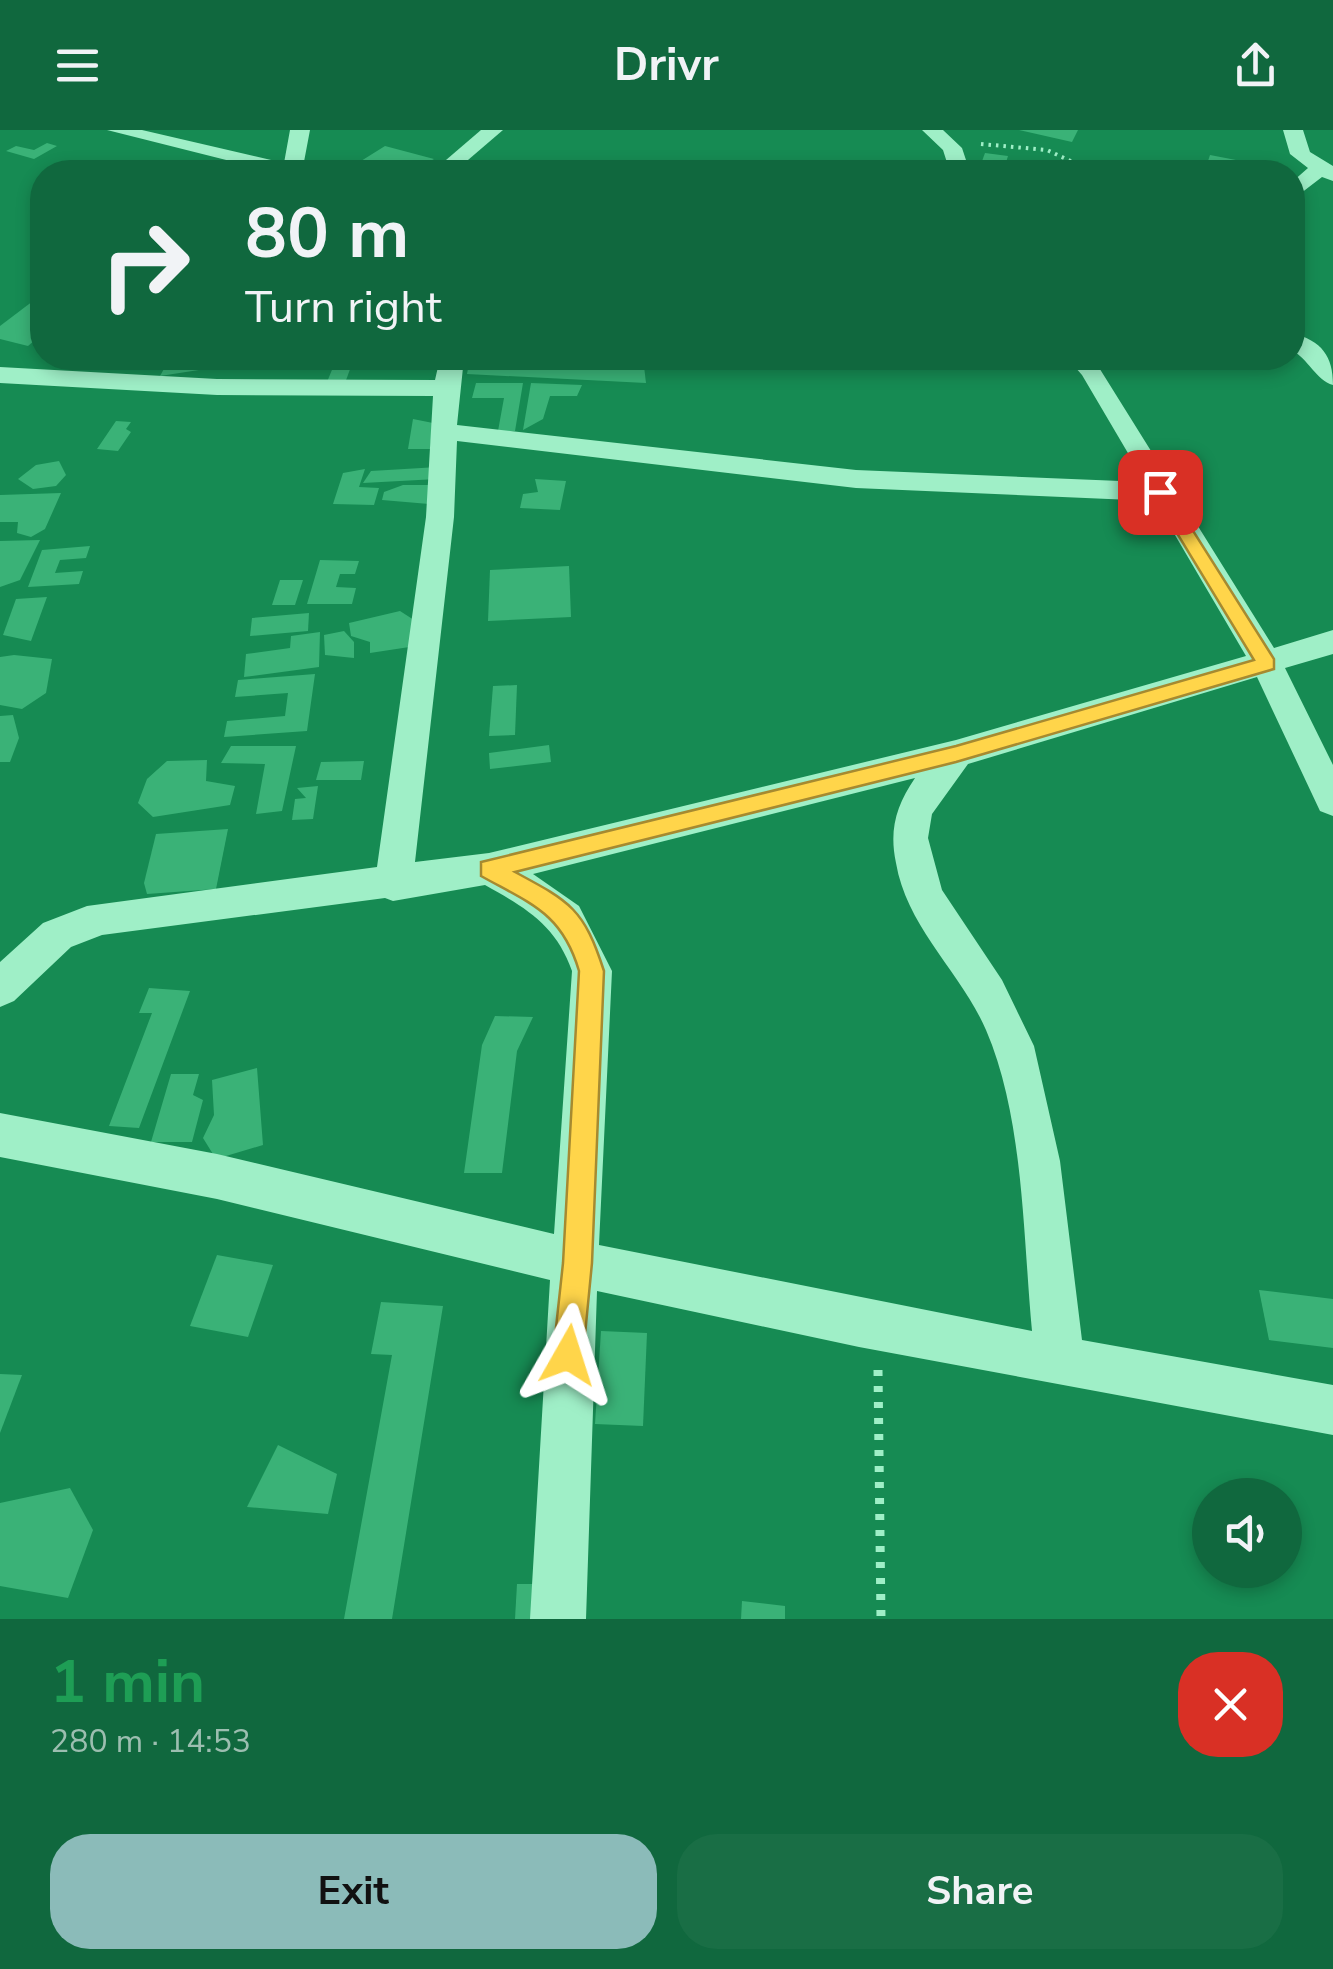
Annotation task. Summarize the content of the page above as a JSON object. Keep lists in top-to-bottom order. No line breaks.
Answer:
{"page":{"header":"Drivr","turn":["80 m","Turn right"],"heading":["1 min","280 m · 14:53"],"buttons":["Exit","Share"]}}
